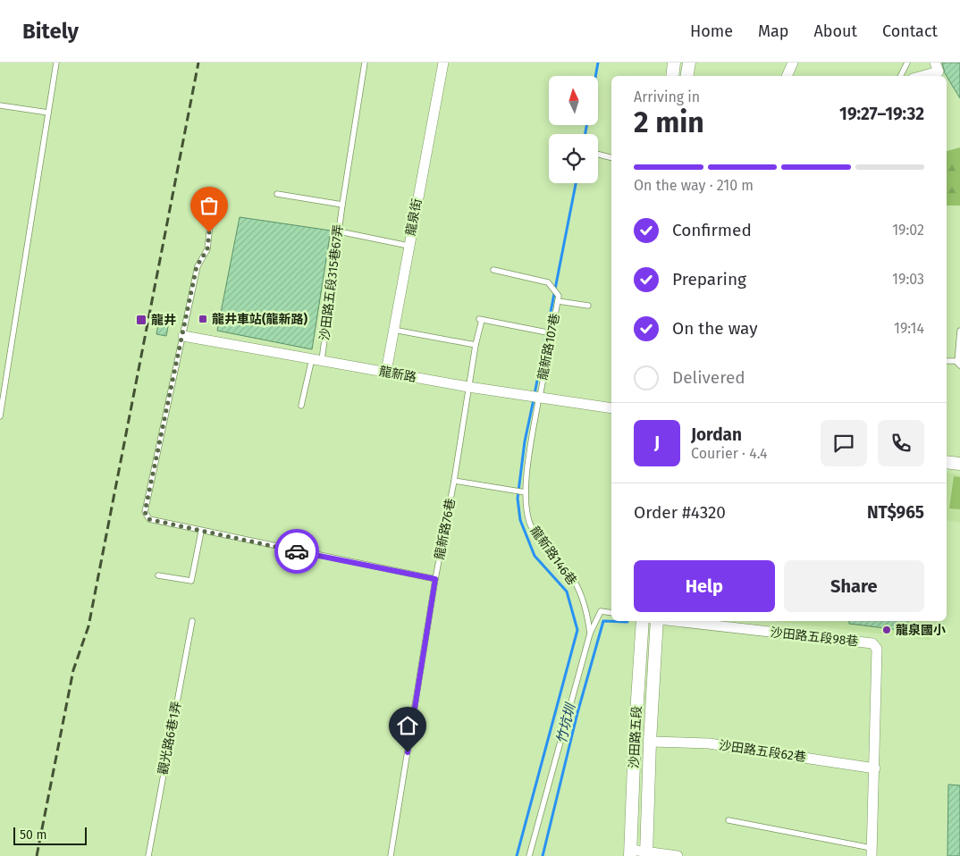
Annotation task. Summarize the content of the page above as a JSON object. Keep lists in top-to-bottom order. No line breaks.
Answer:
{"streets":{"street":["龍泉街","龍新路","沙田路五段98巷","沙田路五段","沙田路五段62巷"],"lane":["沙田路五段315巷67弄","龍新路107巷","龍新路76巷","龍新路146巷","觀光路6巷1弄"]},"crossings":[["龍泉街","龍新路"],["沙田路五段315巷67弄","龍新路"],["龍新路107巷","龍新路"],["龍新路107巷","龍新路76巷"],["龍新路107巷","龍新路146巷"],["龍新路","龍新路76巷"],["龍新路","龍新路146巷"],["沙田路五段98巷","沙田路五段62巷"],["沙田路五段","沙田路五段62巷"]],"water":["竹坑圳"],"places":{"transit":["龍井車站(龍新路)","龍井"],"other":["龍泉國小"]},"scale_bar":"50 m","north":"top","page":{"header":"Bitely","nav":["Home","Map","About","Contact"],"heading":["2 min","Arriving in","19:27–19:32"],"panel":["Jordan","Courier · 4.4","Order #4320","NT$965"],"bar":"On the way · 210 m","list":[["Confirmed","19:02"],["Preparing","19:03"],["On the way","19:14"],"Delivered"],"round":"J","buttons":["Help","Share"],"scale":"50 m"}}
